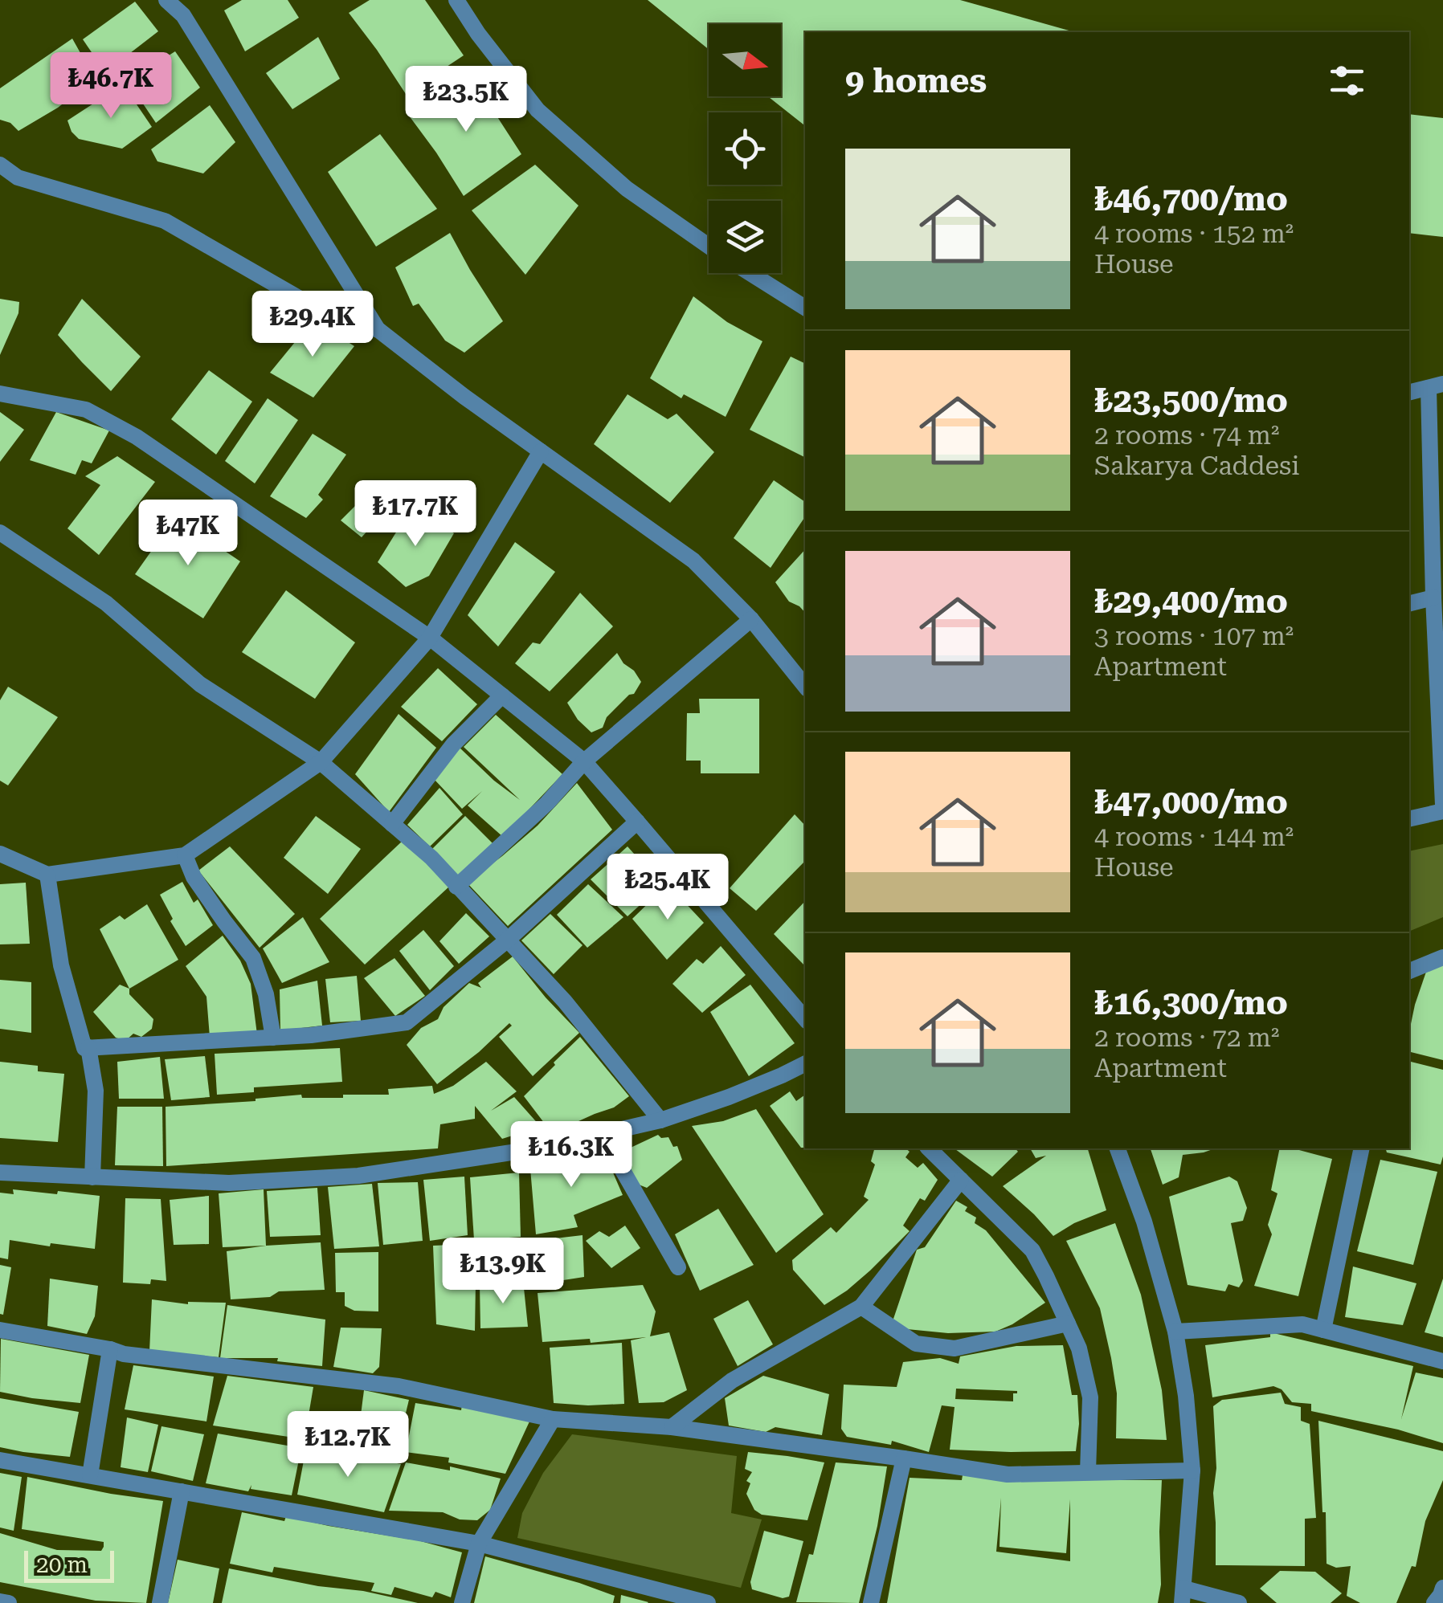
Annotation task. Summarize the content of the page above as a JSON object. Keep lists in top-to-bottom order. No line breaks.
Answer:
{"scale_bar":"20 m","north":"right","page":{"heading":"9 homes","price":["₺46.7K","₺23.5K","₺29.4K","₺17.7K","₺47K","₺25.4K","₺16.3K","₺13.9K","₺12.7K"],"list":[{"name":"₺46,700/mo","note":"4 rooms · 152 m² · House"},{"name":"₺23,500/mo","note":"2 rooms · 74 m² · Sakarya Caddesi"},{"name":"₺29,400/mo","note":"3 rooms · 107 m² · Apartment"},{"name":"₺47,000/mo","note":"4 rooms · 144 m² · House"},{"name":"₺16,300/mo","note":"2 rooms · 72 m² · Apartment"}],"scale":"20 m"}}
